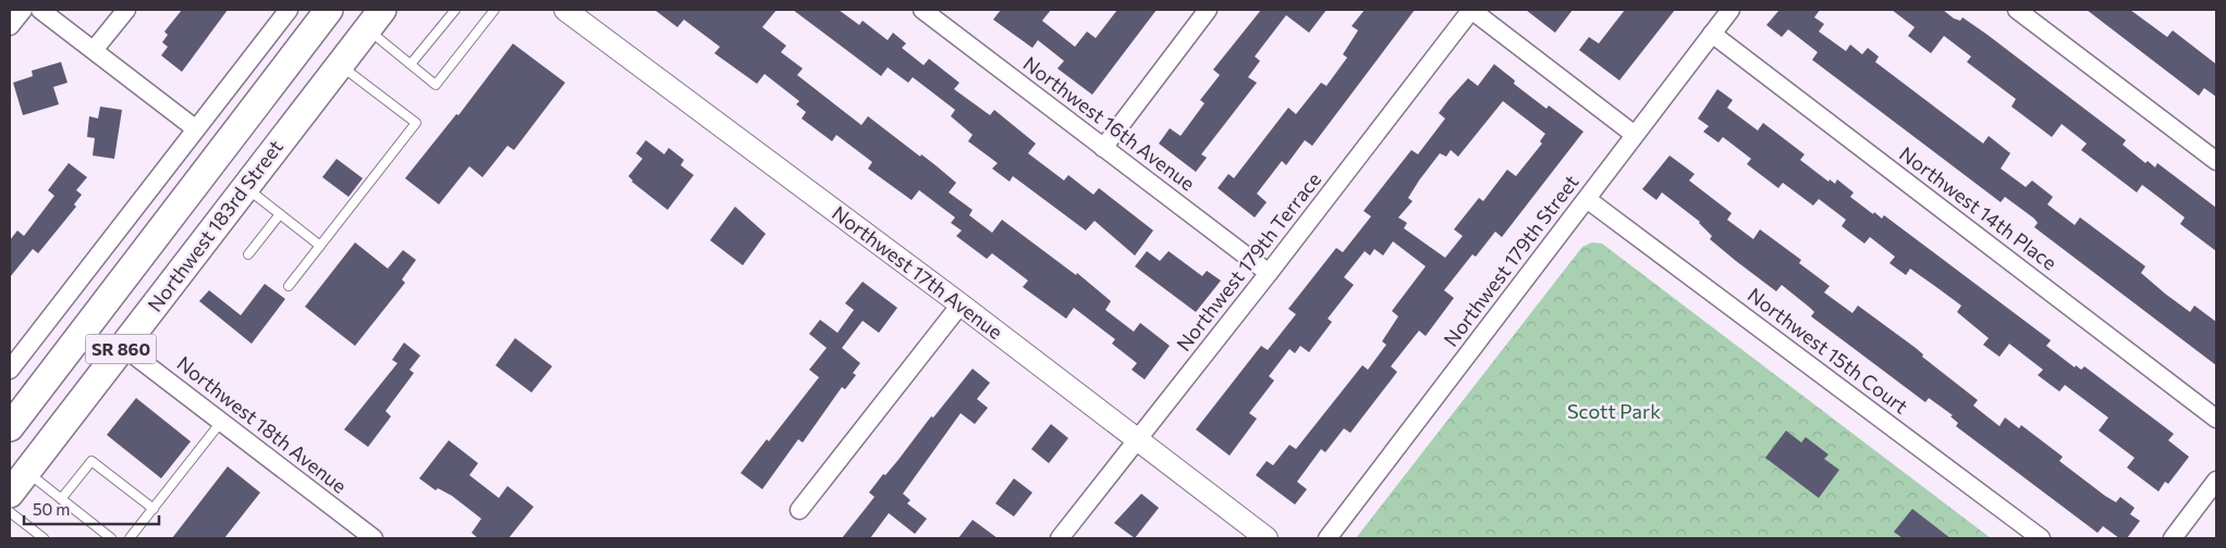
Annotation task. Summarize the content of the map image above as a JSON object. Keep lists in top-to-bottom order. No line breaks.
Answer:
{"streets":{"main road":["Northwest 183rd Street","SR 860"],"street":["Northwest 16th Avenue","Northwest 14th Place","Northwest 179th Street","Northwest 179th Terrace","Northwest 17th Avenue","Northwest 15th Court","Northwest 18th Avenue"]},"crossings":[["Northwest 16th Avenue","Northwest 179th Terrace"],["Northwest 14th Place","Northwest 179th Street"],["Northwest 183rd Street","Northwest 18th Avenue"],["Northwest 179th Street","Northwest 15th Court"],["Northwest 179th Terrace","Northwest 17th Avenue"]],"parks":["Scott Park"],"scale_bar":"50 m"}
